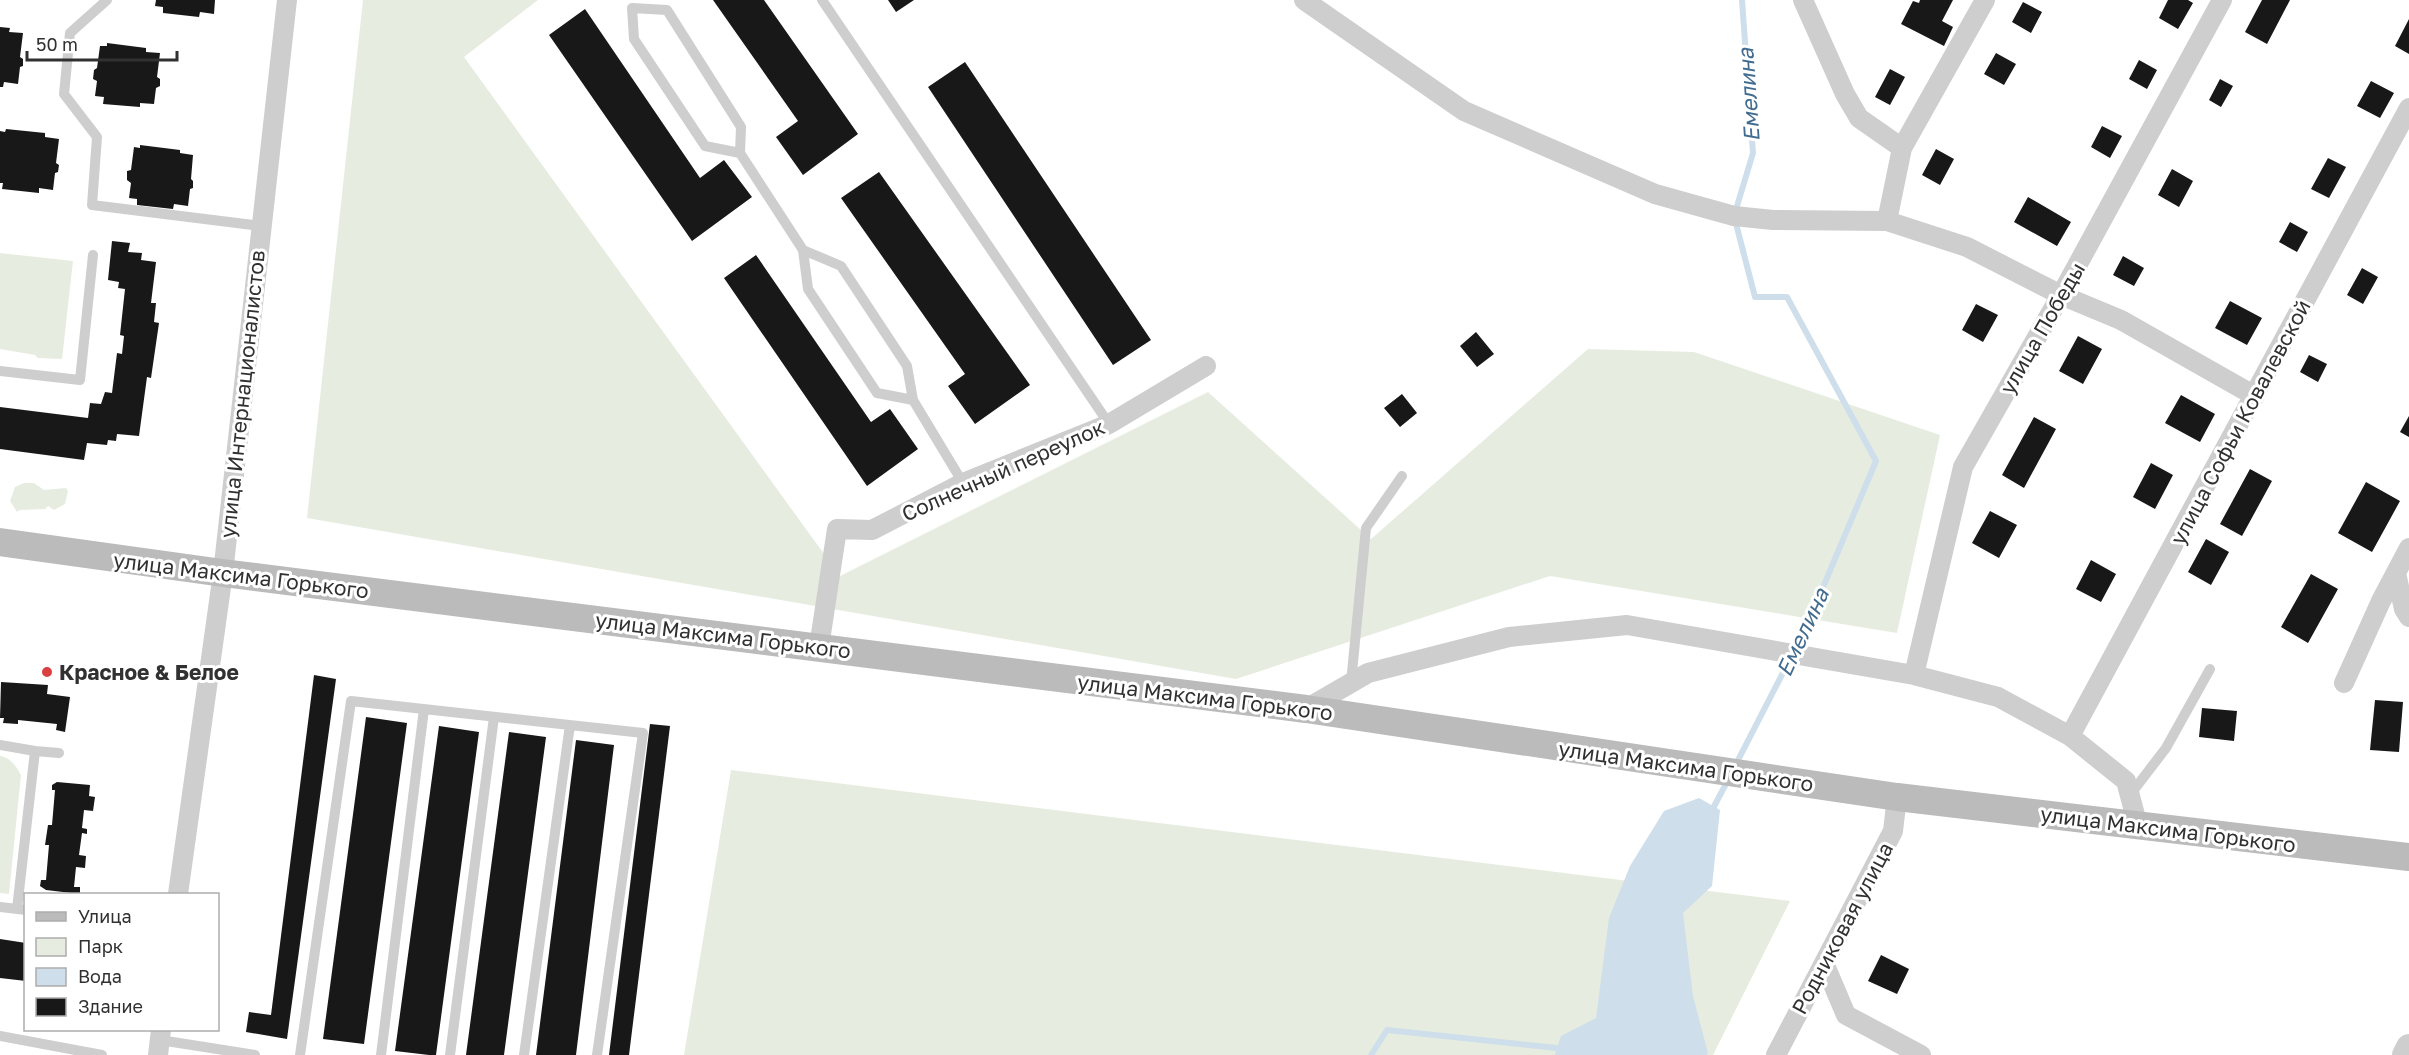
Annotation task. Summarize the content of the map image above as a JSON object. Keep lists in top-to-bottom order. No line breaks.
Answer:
{"streets":{"main road":["улица Максима Горького"],"street":["улица Победы","улица Интернационалистов","улица Софьи Ковалевской","Солнечный переулок","Родниковая улица"]},"crossings":[["улица Интернационалистов","улица Максима Горького"],["Солнечный переулок","улица Максима Горького"],["улица Максима Горького","Родниковая улица"]],"water":["Емелина"],"places":["Красное & Белое"],"legend":["Улица","Парк","Вода","Здание"],"scale_bar":"50 m"}
